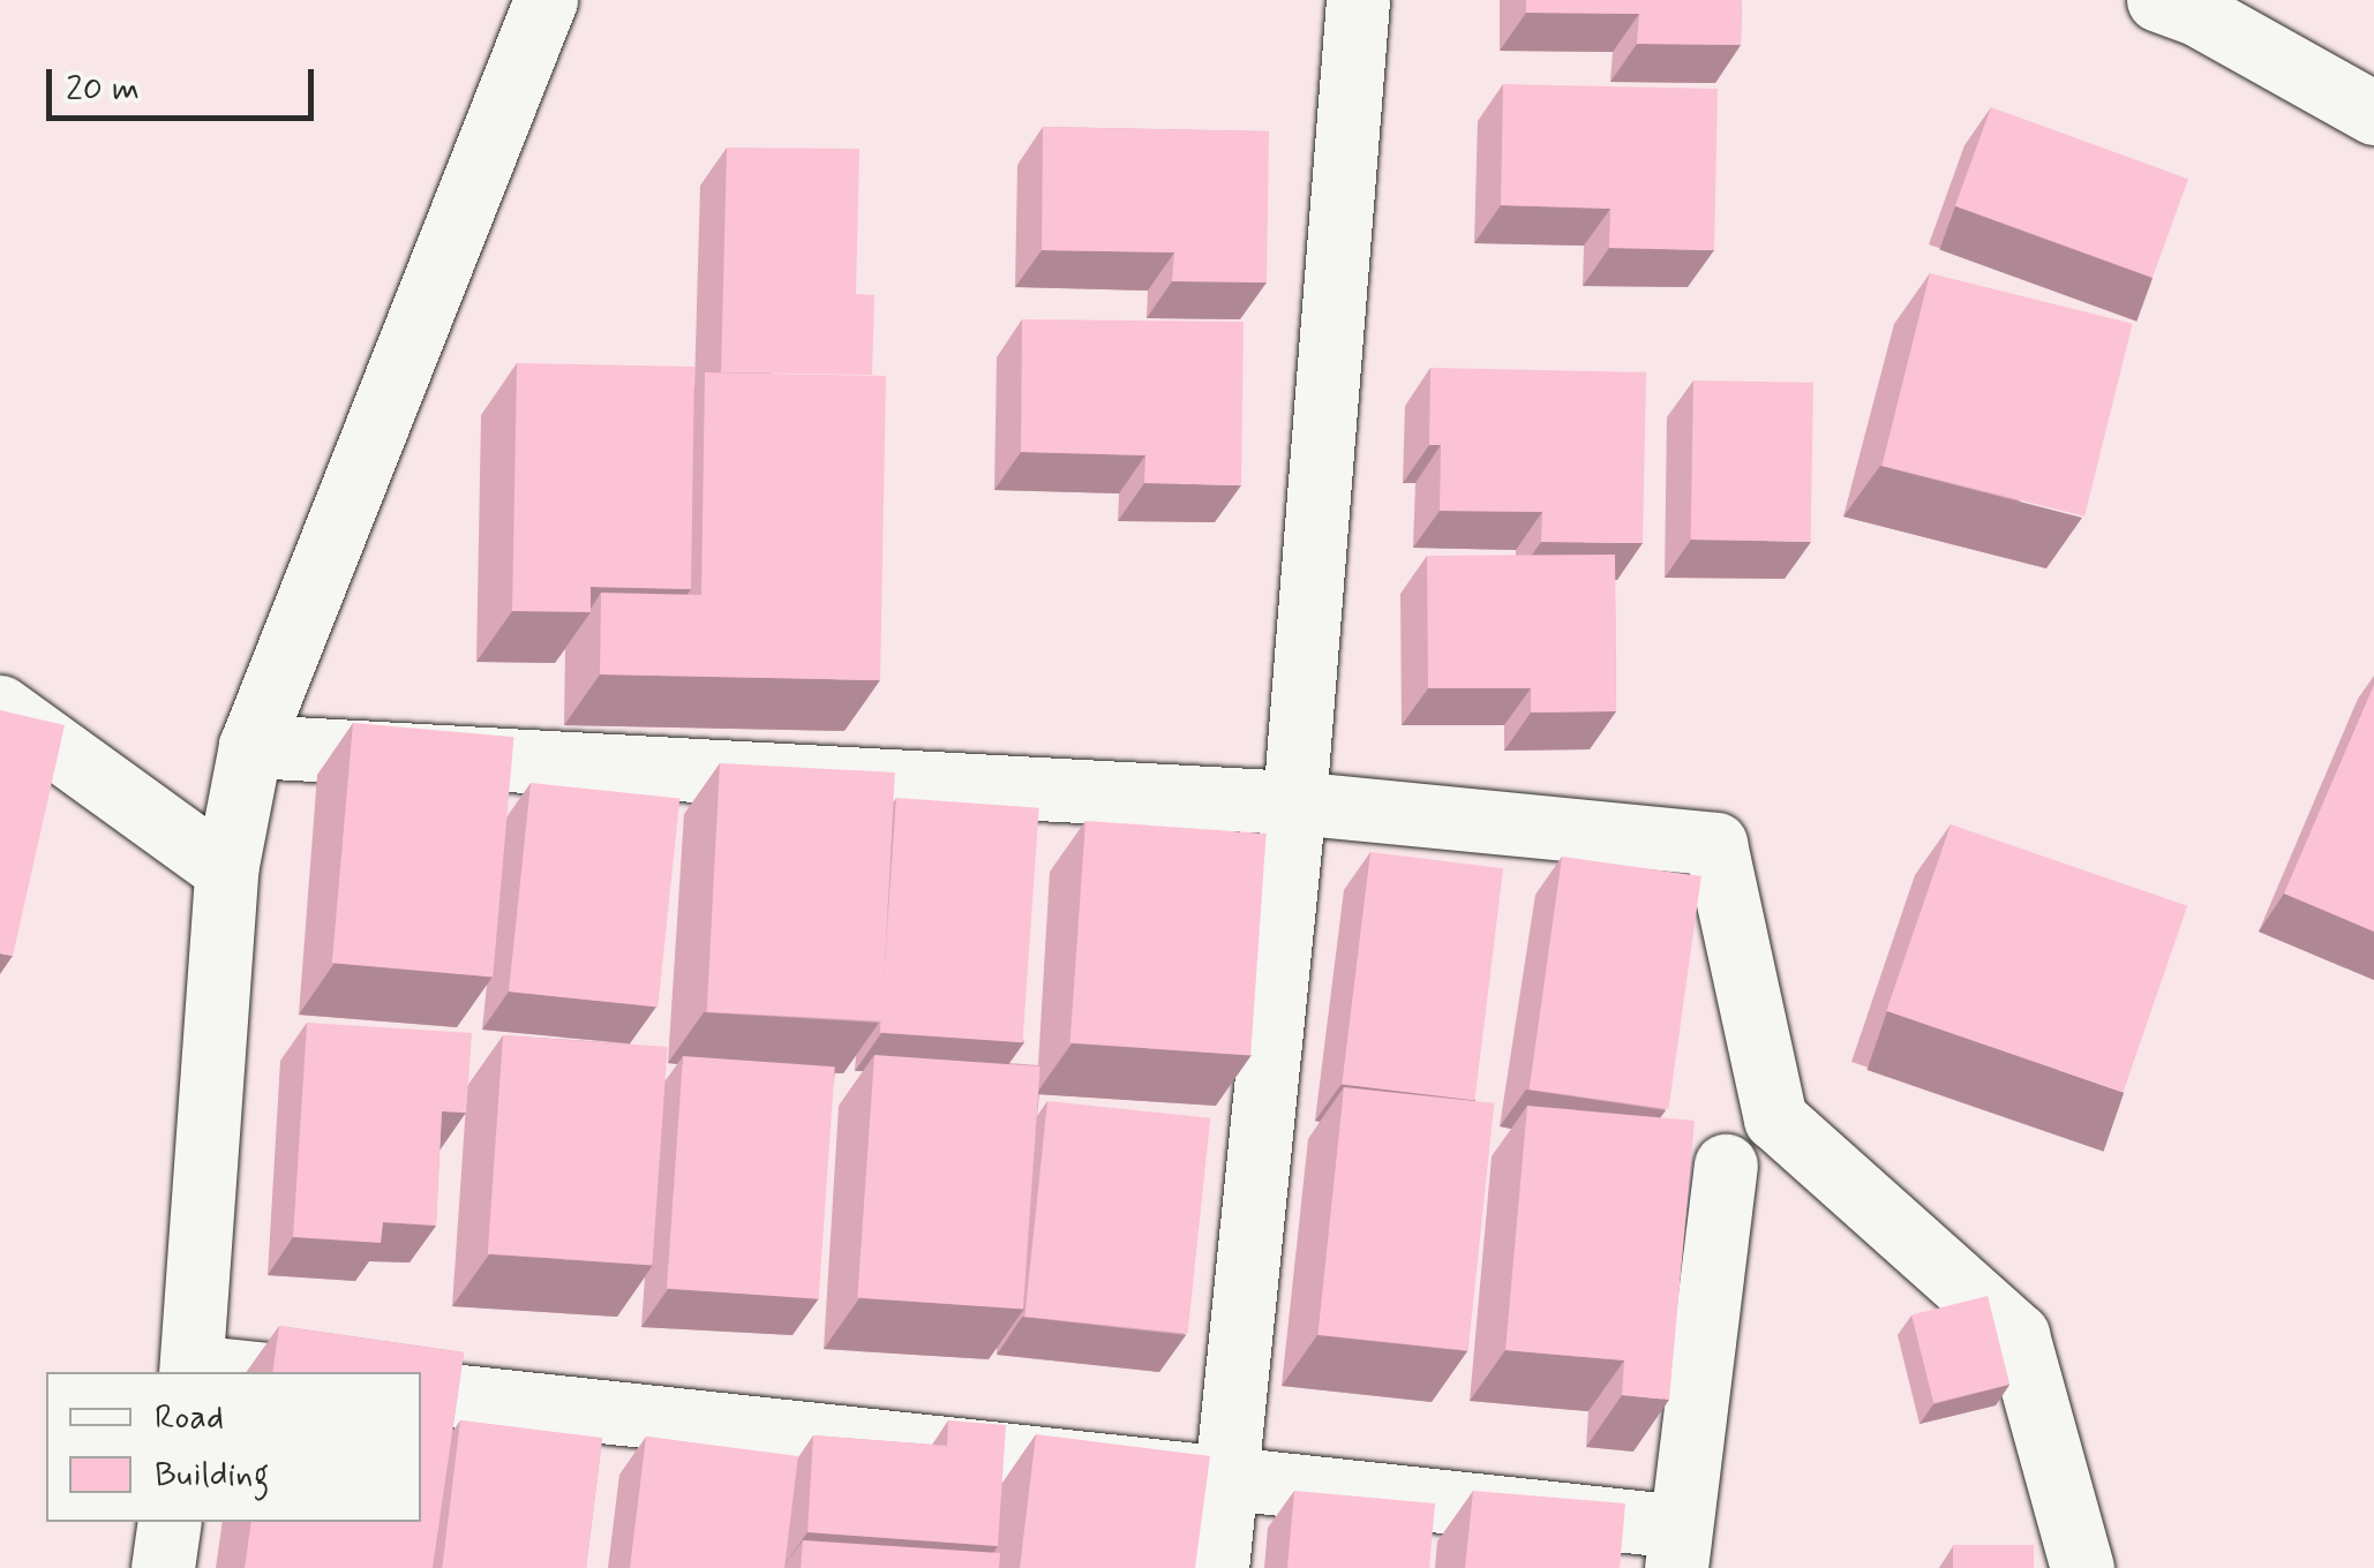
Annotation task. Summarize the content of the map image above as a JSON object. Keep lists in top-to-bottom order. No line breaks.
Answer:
{"legend":["Road","Building"],"scale_bar":"20 m"}
